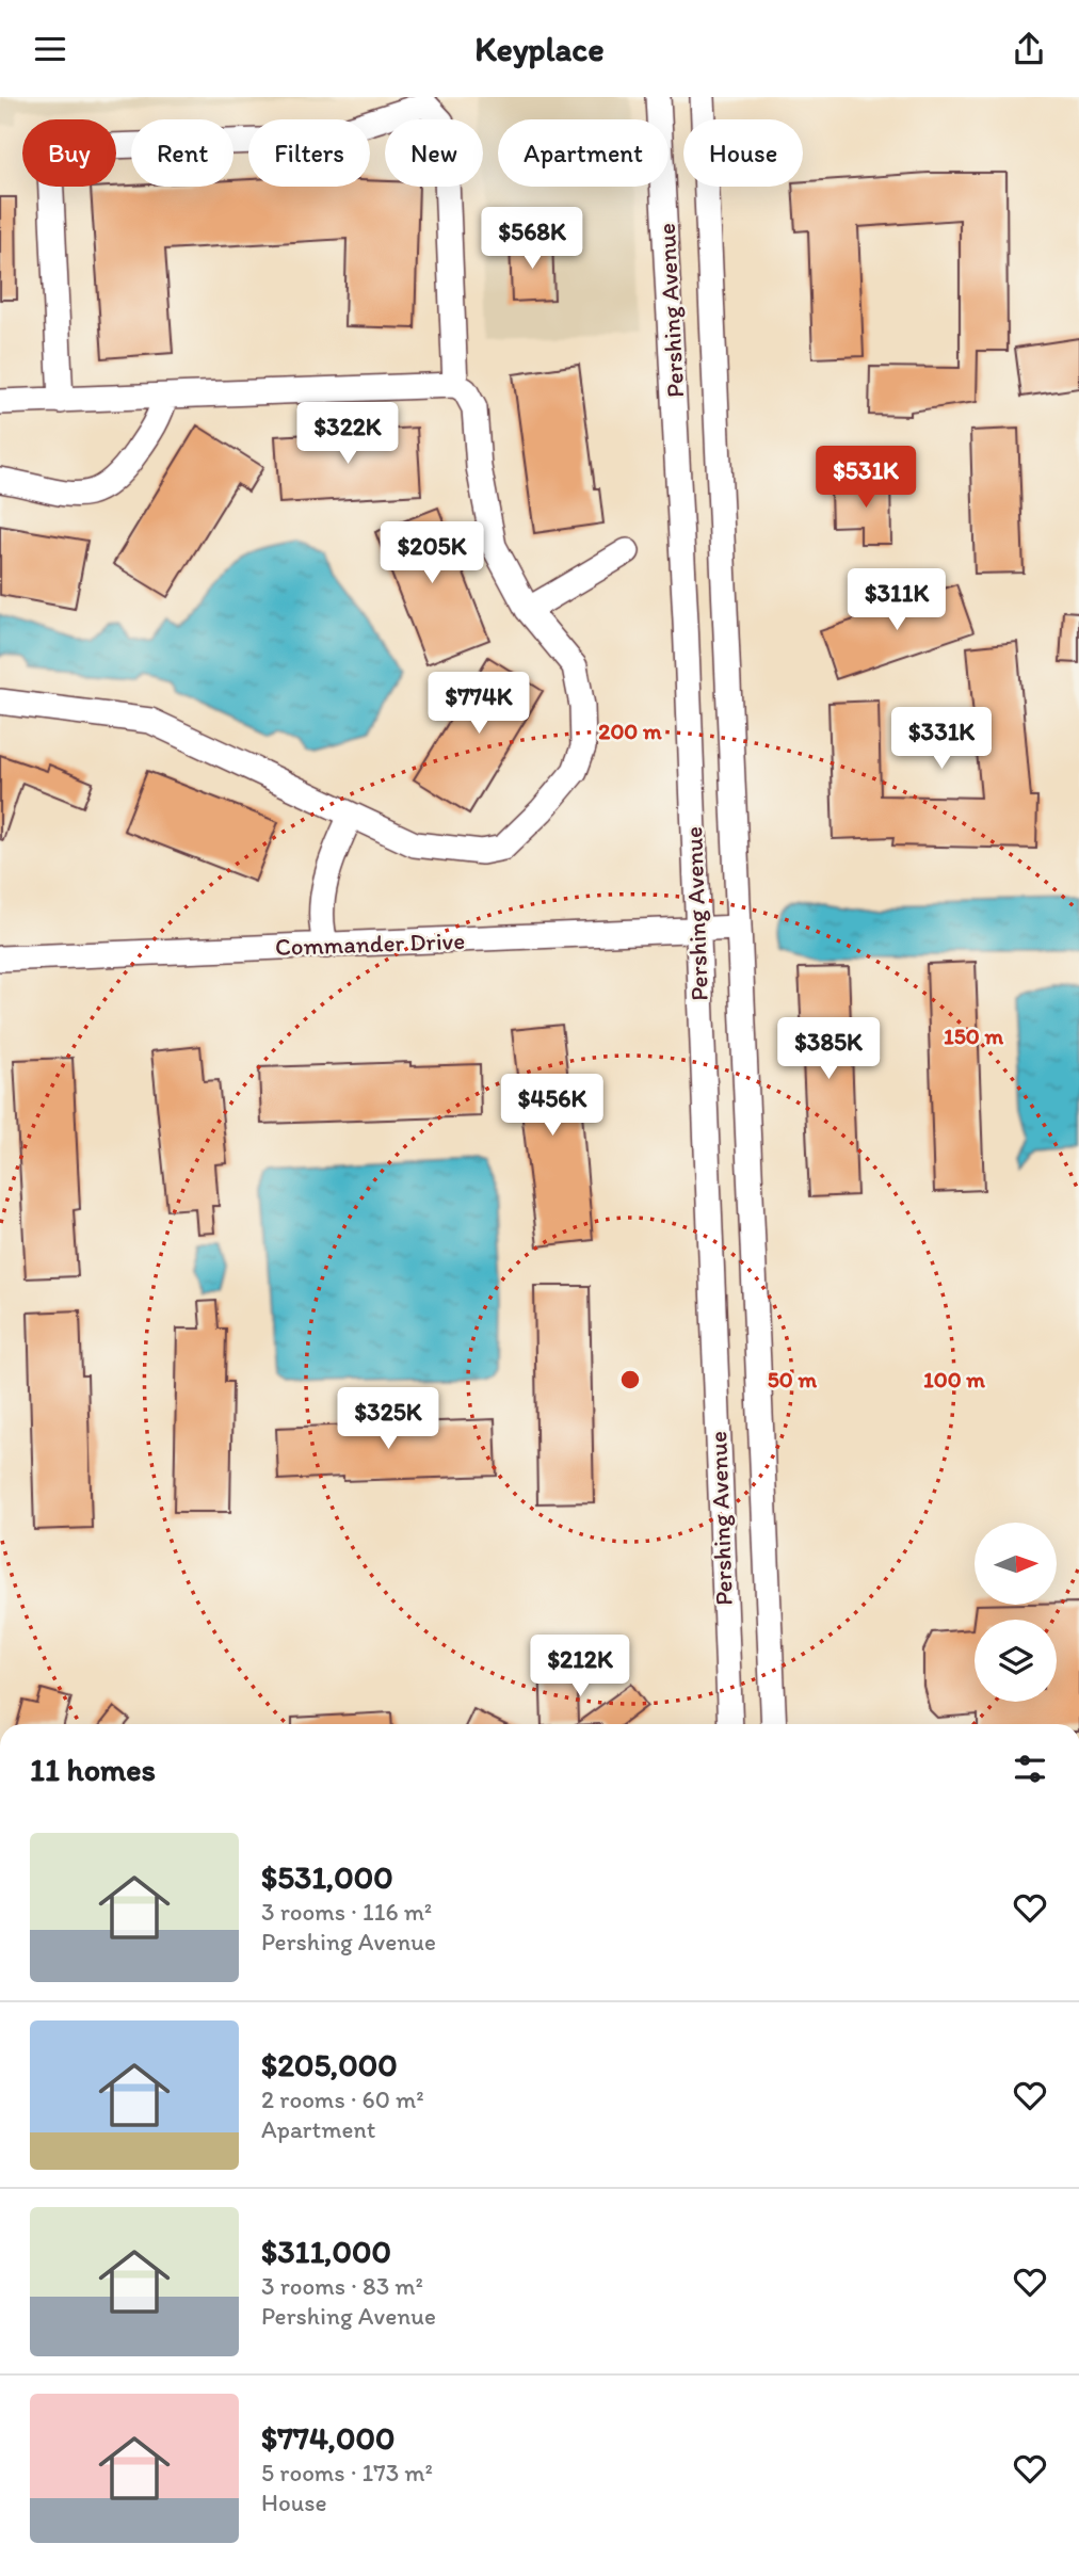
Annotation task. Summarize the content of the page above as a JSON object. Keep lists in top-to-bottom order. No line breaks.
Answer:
{"streets":{"street":["Pershing Avenue","Commander Drive"]},"crossings":[["Pershing Avenue","Commander Drive"]],"north":"right","page":{"header":"Keyplace","chip":["Buy","Rent","Filters","New","Apartment","House"],"price":["$568K","$322K","$531K","$205K","$311K","$774K","$331K","$385K","$456K","$325K","$212K"],"heading":"11 homes","list":[{"name":"$531,000","note":"3 rooms · 116 m² · Pershing Avenue"},{"name":"$205,000","note":"2 rooms · 60 m² · Apartment"},{"name":"$311,000","note":"3 rooms · 83 m² · Pershing Avenue"},{"name":"$774,000","note":"5 rooms · 173 m² · House"}]},"rings":["200 m","150 m","50 m","100 m"]}
